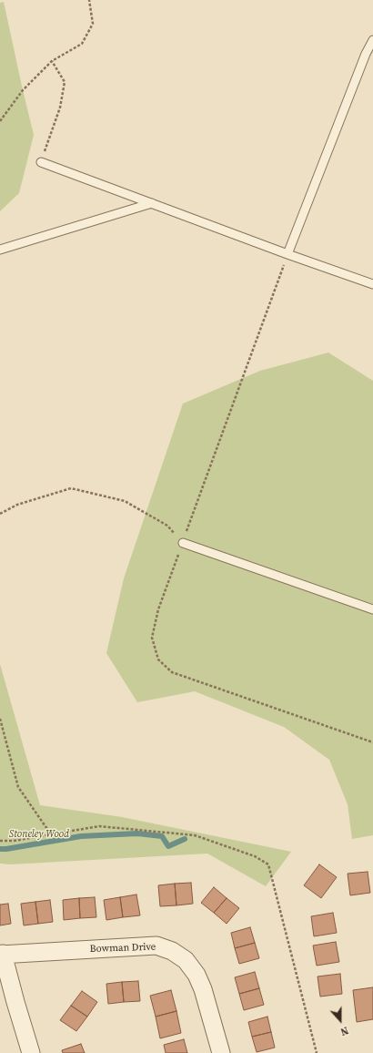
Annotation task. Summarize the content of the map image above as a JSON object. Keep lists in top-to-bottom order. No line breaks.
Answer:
{"streets":{"street":["Bowman Drive"]},"parks":["Stoneley Wood"],"north":"bottom"}
